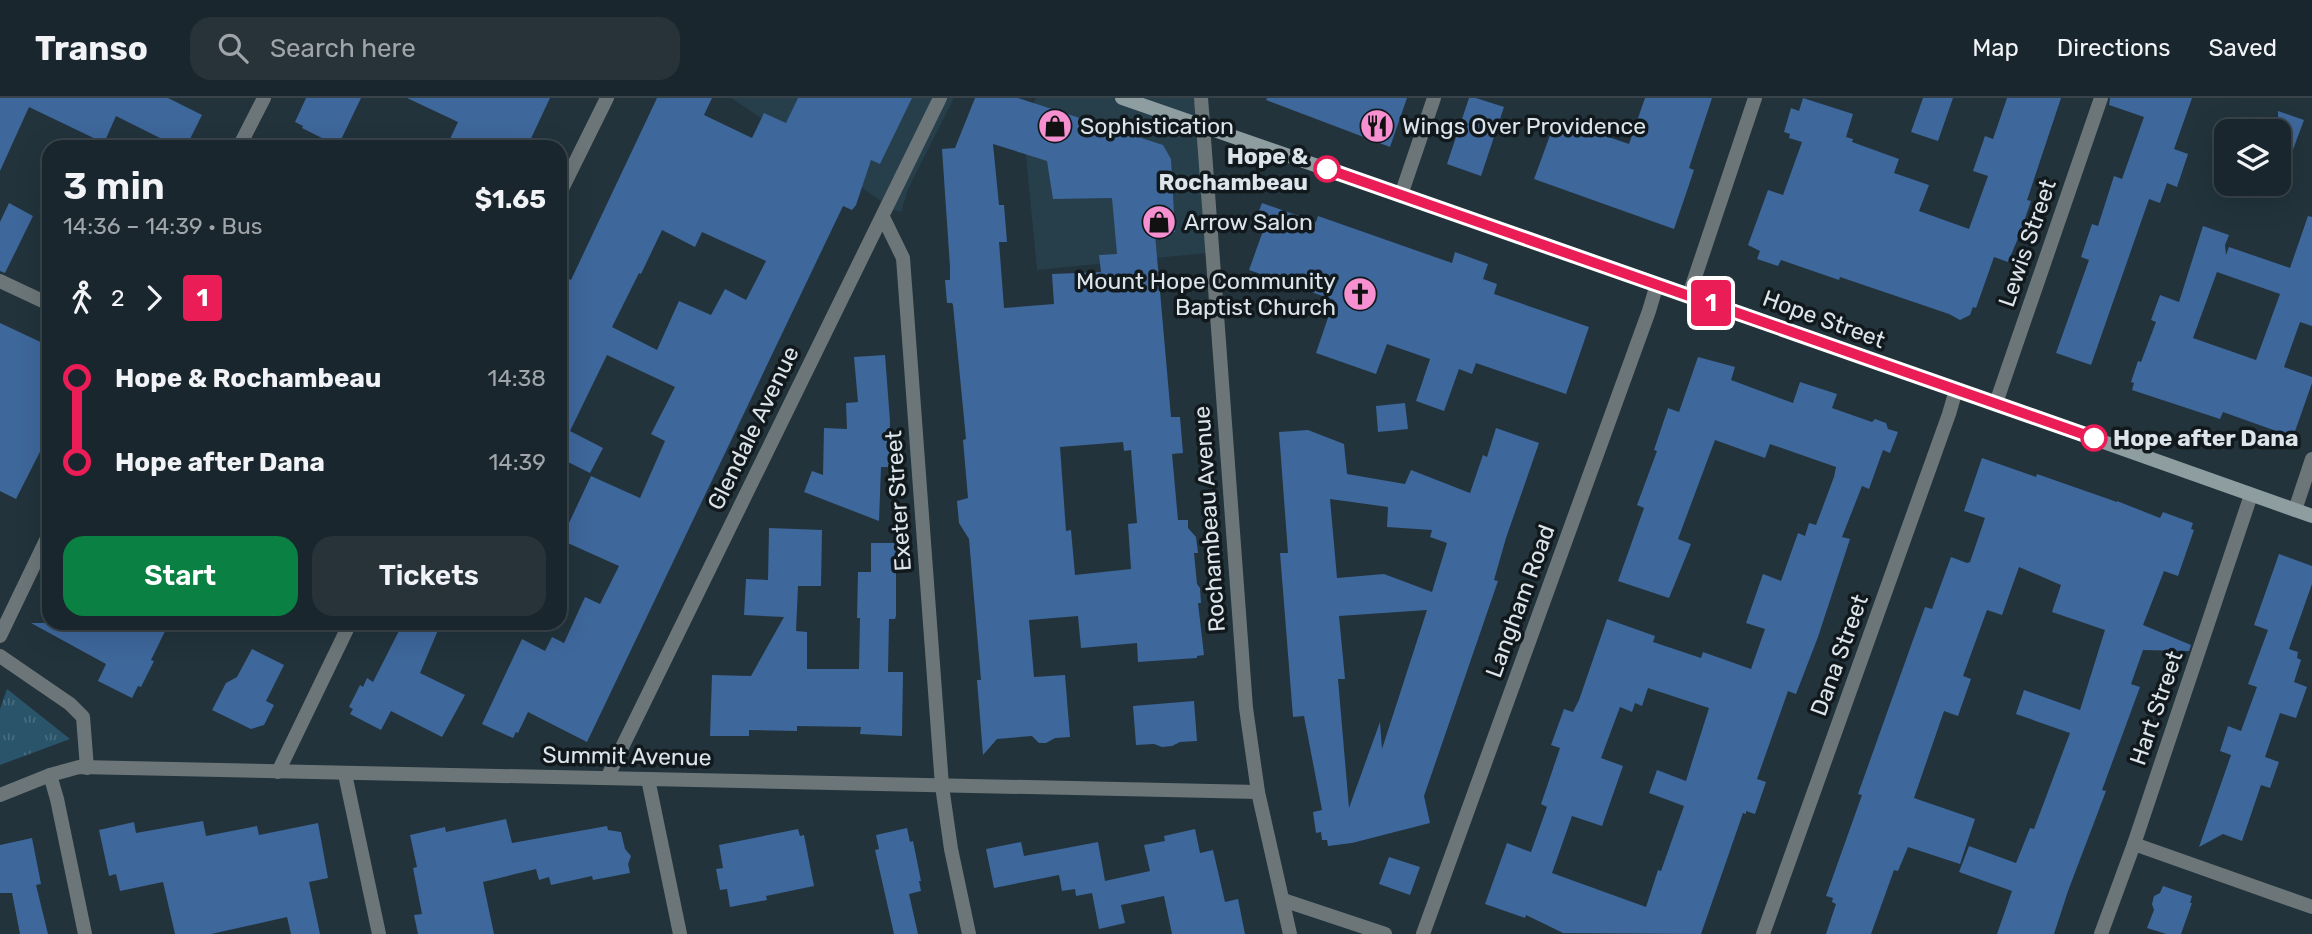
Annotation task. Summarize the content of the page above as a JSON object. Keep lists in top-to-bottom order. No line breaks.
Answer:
{"streets":{"main road":["Hope Street"],"street":["Lewis Street","Glendale Avenue","Exeter Street","Rochambeau Avenue","Langham Road","Dana Street","Hart Street","Summit Avenue"]},"crossings":[["Lewis Street","Hope Street"],["Hope Street","Rochambeau Avenue"],["Hope Street","Langham Road"],["Hope Street","Dana Street"],["Hope Street","Hart Street"],["Glendale Avenue","Exeter Street"],["Glendale Avenue","Summit Avenue"],["Exeter Street","Summit Avenue"],["Rochambeau Avenue","Summit Avenue"]],"places":{"shop":["Sophistication","Arrow Salon"],"restaurant":["Wings Over Providence"],"other":["Hope & Rochambeau","Hope after Dana"],"church":["Mount Hope Community Baptist Church"]},"lines":["bus line 1"],"page":{"header":"Transo","search":"Search here","nav":["Map","Directions","Saved"],"on_map":"1","heading":["3 min","14:36 – 14:39 · Bus","$1.65"],"legs":["2","1"],"list":[{"name":"Hope & Rochambeau","value":"14:38"},{"name":"Hope after Dana","value":"14:39"}],"buttons":["Start","Tickets"]}}
